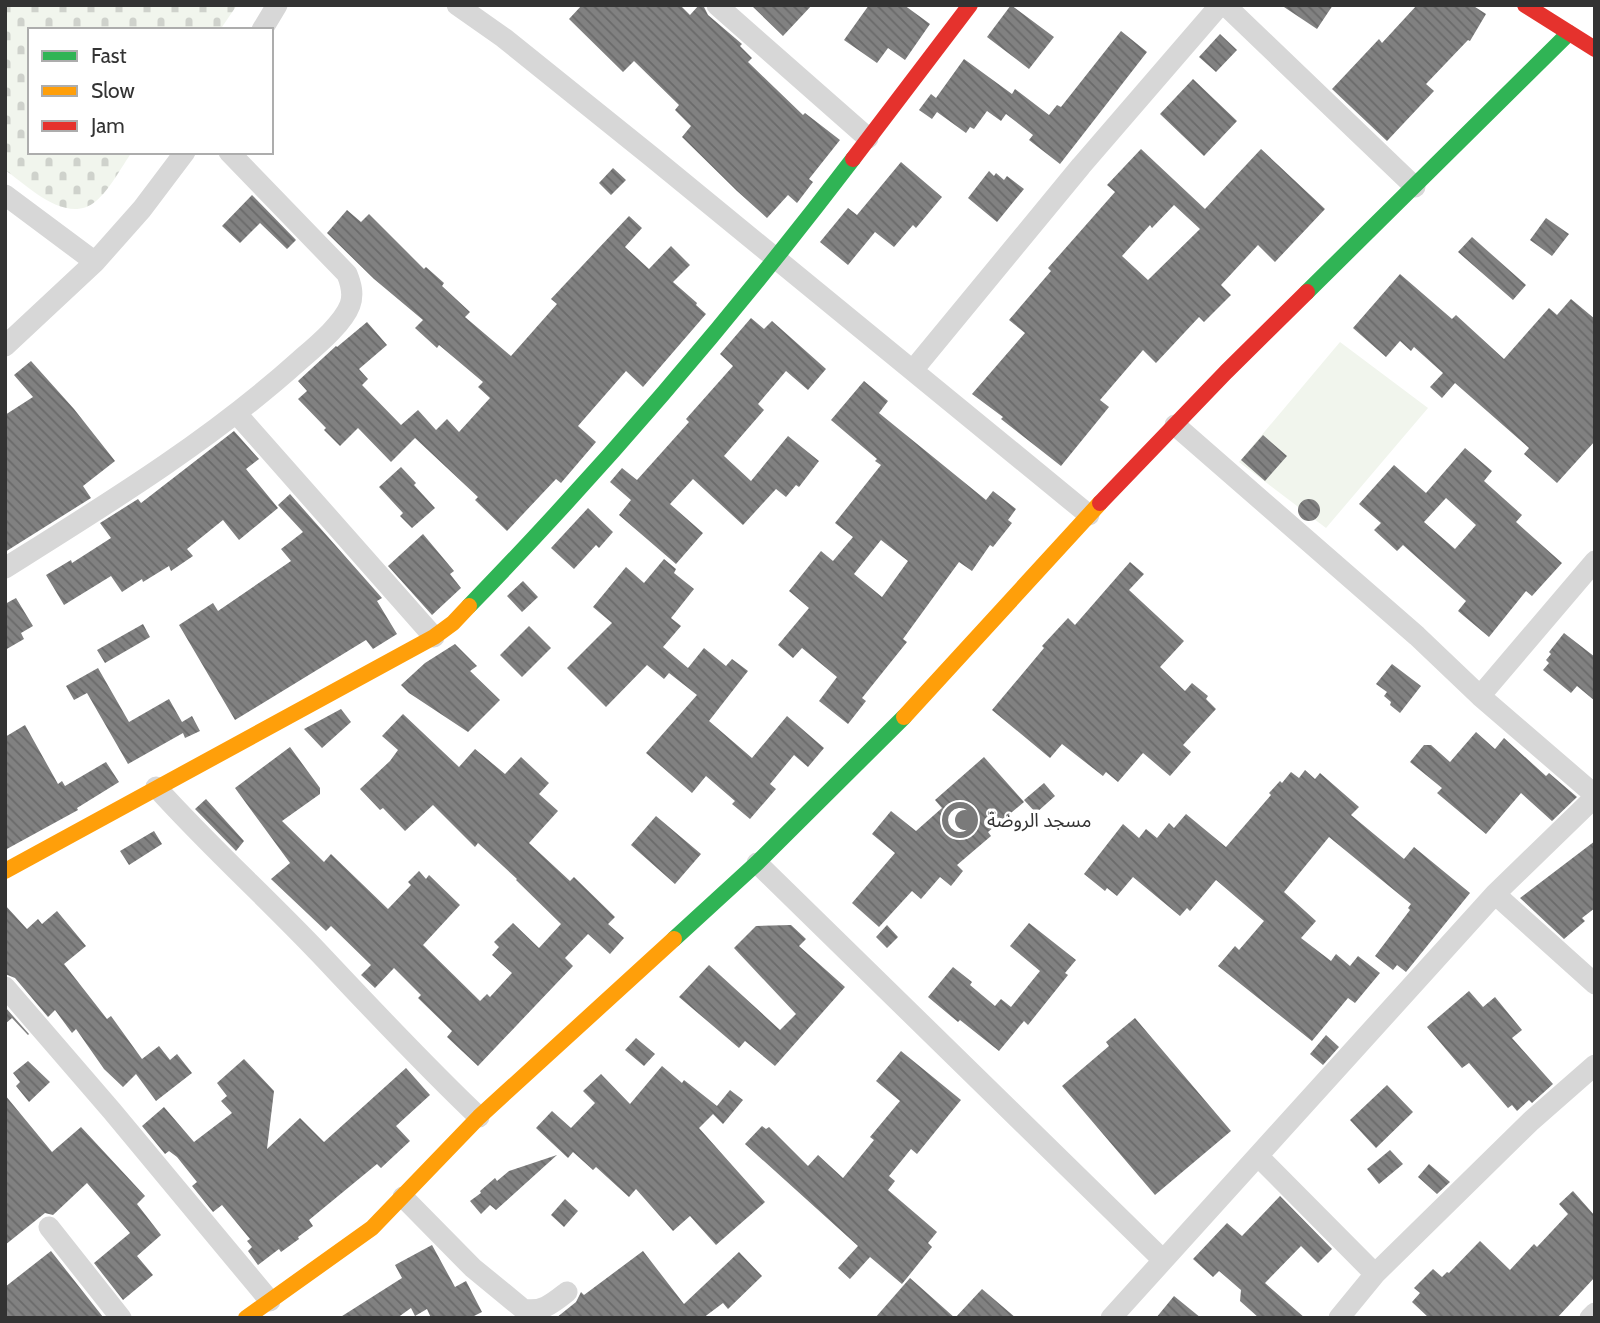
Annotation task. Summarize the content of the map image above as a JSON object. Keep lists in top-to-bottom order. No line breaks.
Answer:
{"places":{"mosque":["مسجد الروضة"]},"legend":["Fast","Slow","Jam"]}
